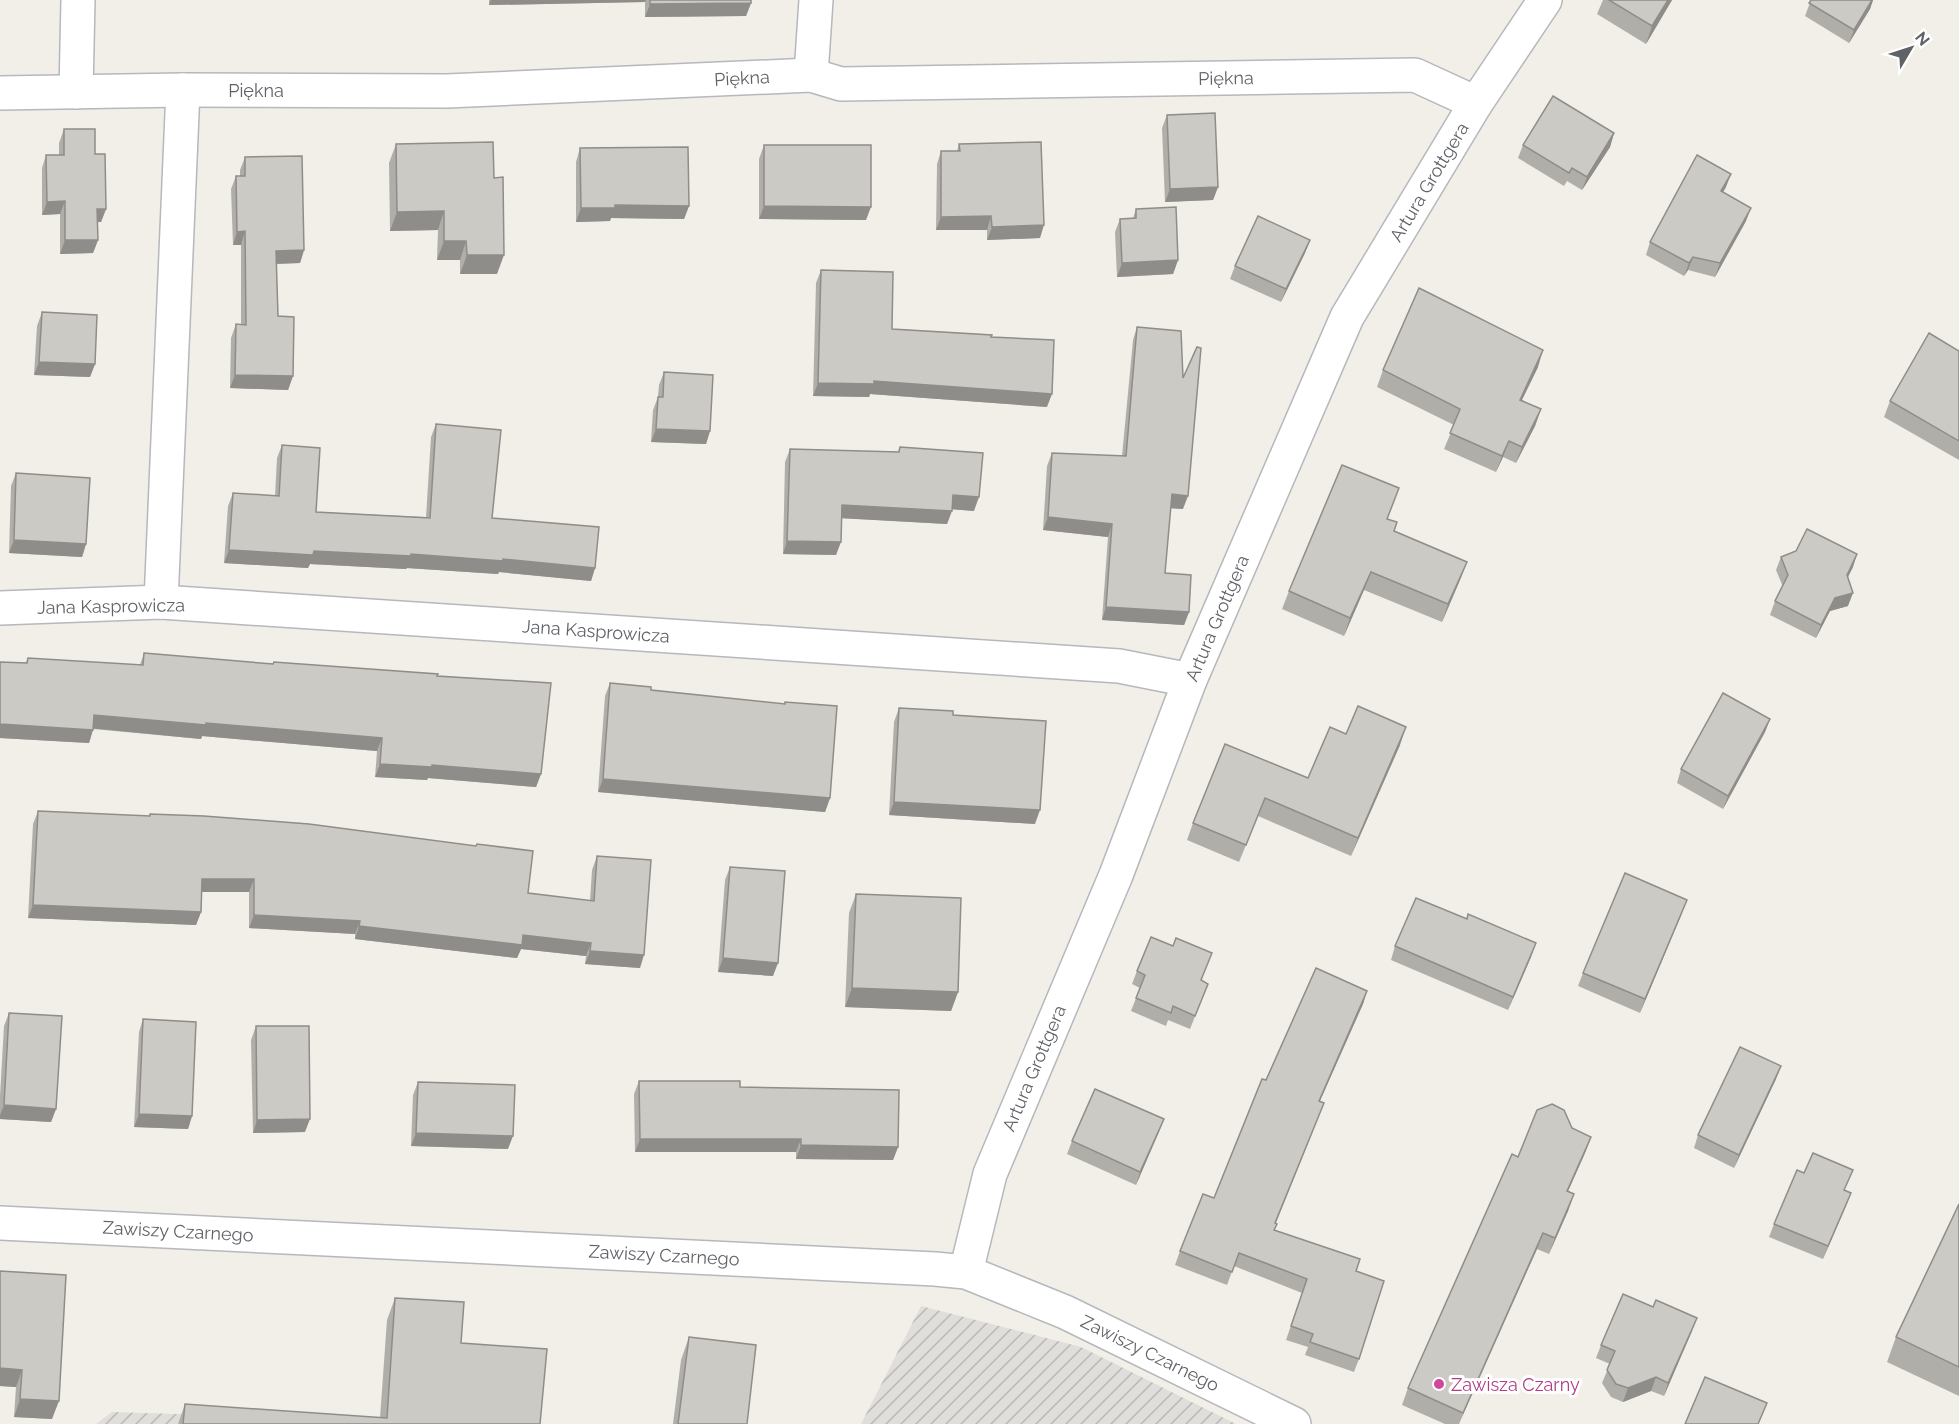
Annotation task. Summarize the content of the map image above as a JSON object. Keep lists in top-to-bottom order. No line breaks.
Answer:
{"streets":{"street":["Piękna","Artura Grottgera","Jana Kasprowicza","Zawiszy Czarnego"]},"crossings":[["Piękna","Artura Grottgera"],["Artura Grottgera","Jana Kasprowicza"],["Artura Grottgera","Zawiszy Czarnego"]],"places":["Zawisza Czarny"],"north":"top right"}
